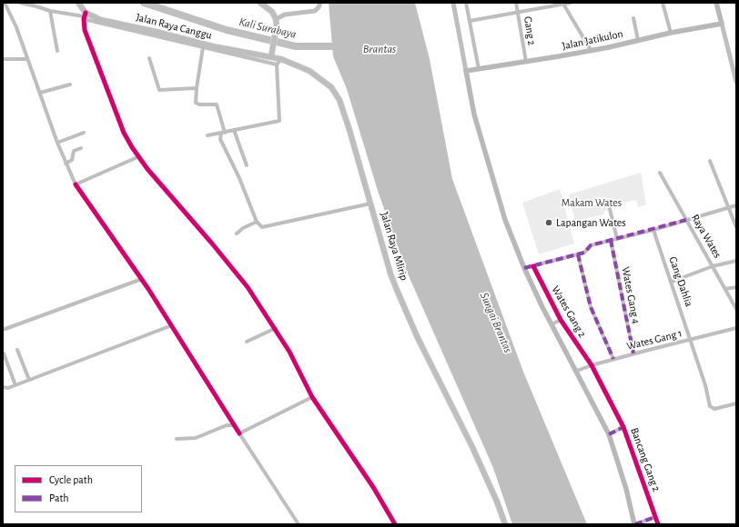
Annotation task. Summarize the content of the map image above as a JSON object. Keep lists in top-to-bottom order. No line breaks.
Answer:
{"streets":{"main road":["Jalan Raya Canggu","Jalan Jatikulon","Jalan Raya Mlirip"],"street":["Gang 2","Raya Wates","Gang Dahlia","Wates Gang 4","Wates Gang 2","Wates Gang 1","Bancang Gang 2"]},"crossings":[["Jalan Raya Canggu","Jalan Raya Mlirip"],["Gang 2","Jalan Jatikulon"],["Gang Dahlia","Wates Gang 1"],["Wates Gang 4","Wates Gang 1"],["Wates Gang 2","Wates Gang 1"],["Wates Gang 2","Bancang Gang 2"],["Wates Gang 1","Bancang Gang 2"]],"water":["Kali Surabaya","Brantas","Sungai Brantas"],"parks":["Makam Wates"],"places":["Lapangan Wates"],"legend":["Cycle path","Path"]}
